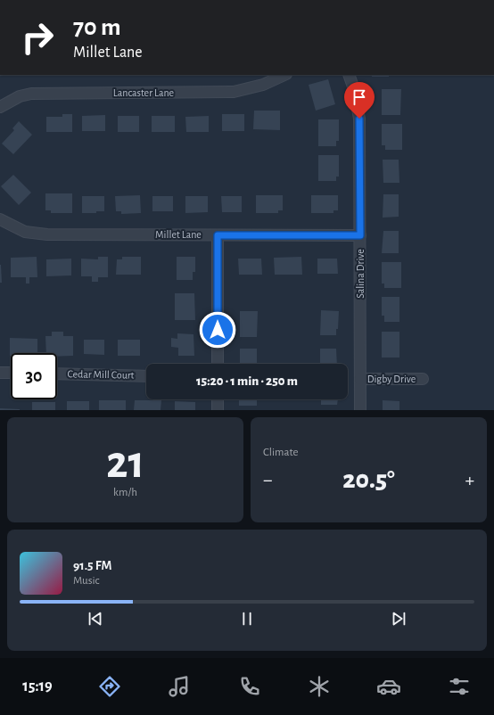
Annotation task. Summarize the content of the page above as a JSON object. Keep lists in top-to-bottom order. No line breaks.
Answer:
{"streets":{"street":["Lancaster Lane","Millet Lane","Salina Drive","Cedar Mill Court","Digby Drive"]},"crossings":[["Millet Lane","Salina Drive"],["Salina Drive","Digby Drive"]],"page":{"turn":["70 m","Millet Lane"],"limit":"30","trip":"15:20 · 1 min · 250 m","tile":[["21","km/h"],"Climate"],"heat":["−","20.5°","+"],"song":["91.5 FM","Music"],"tabs":"15:19"}}
